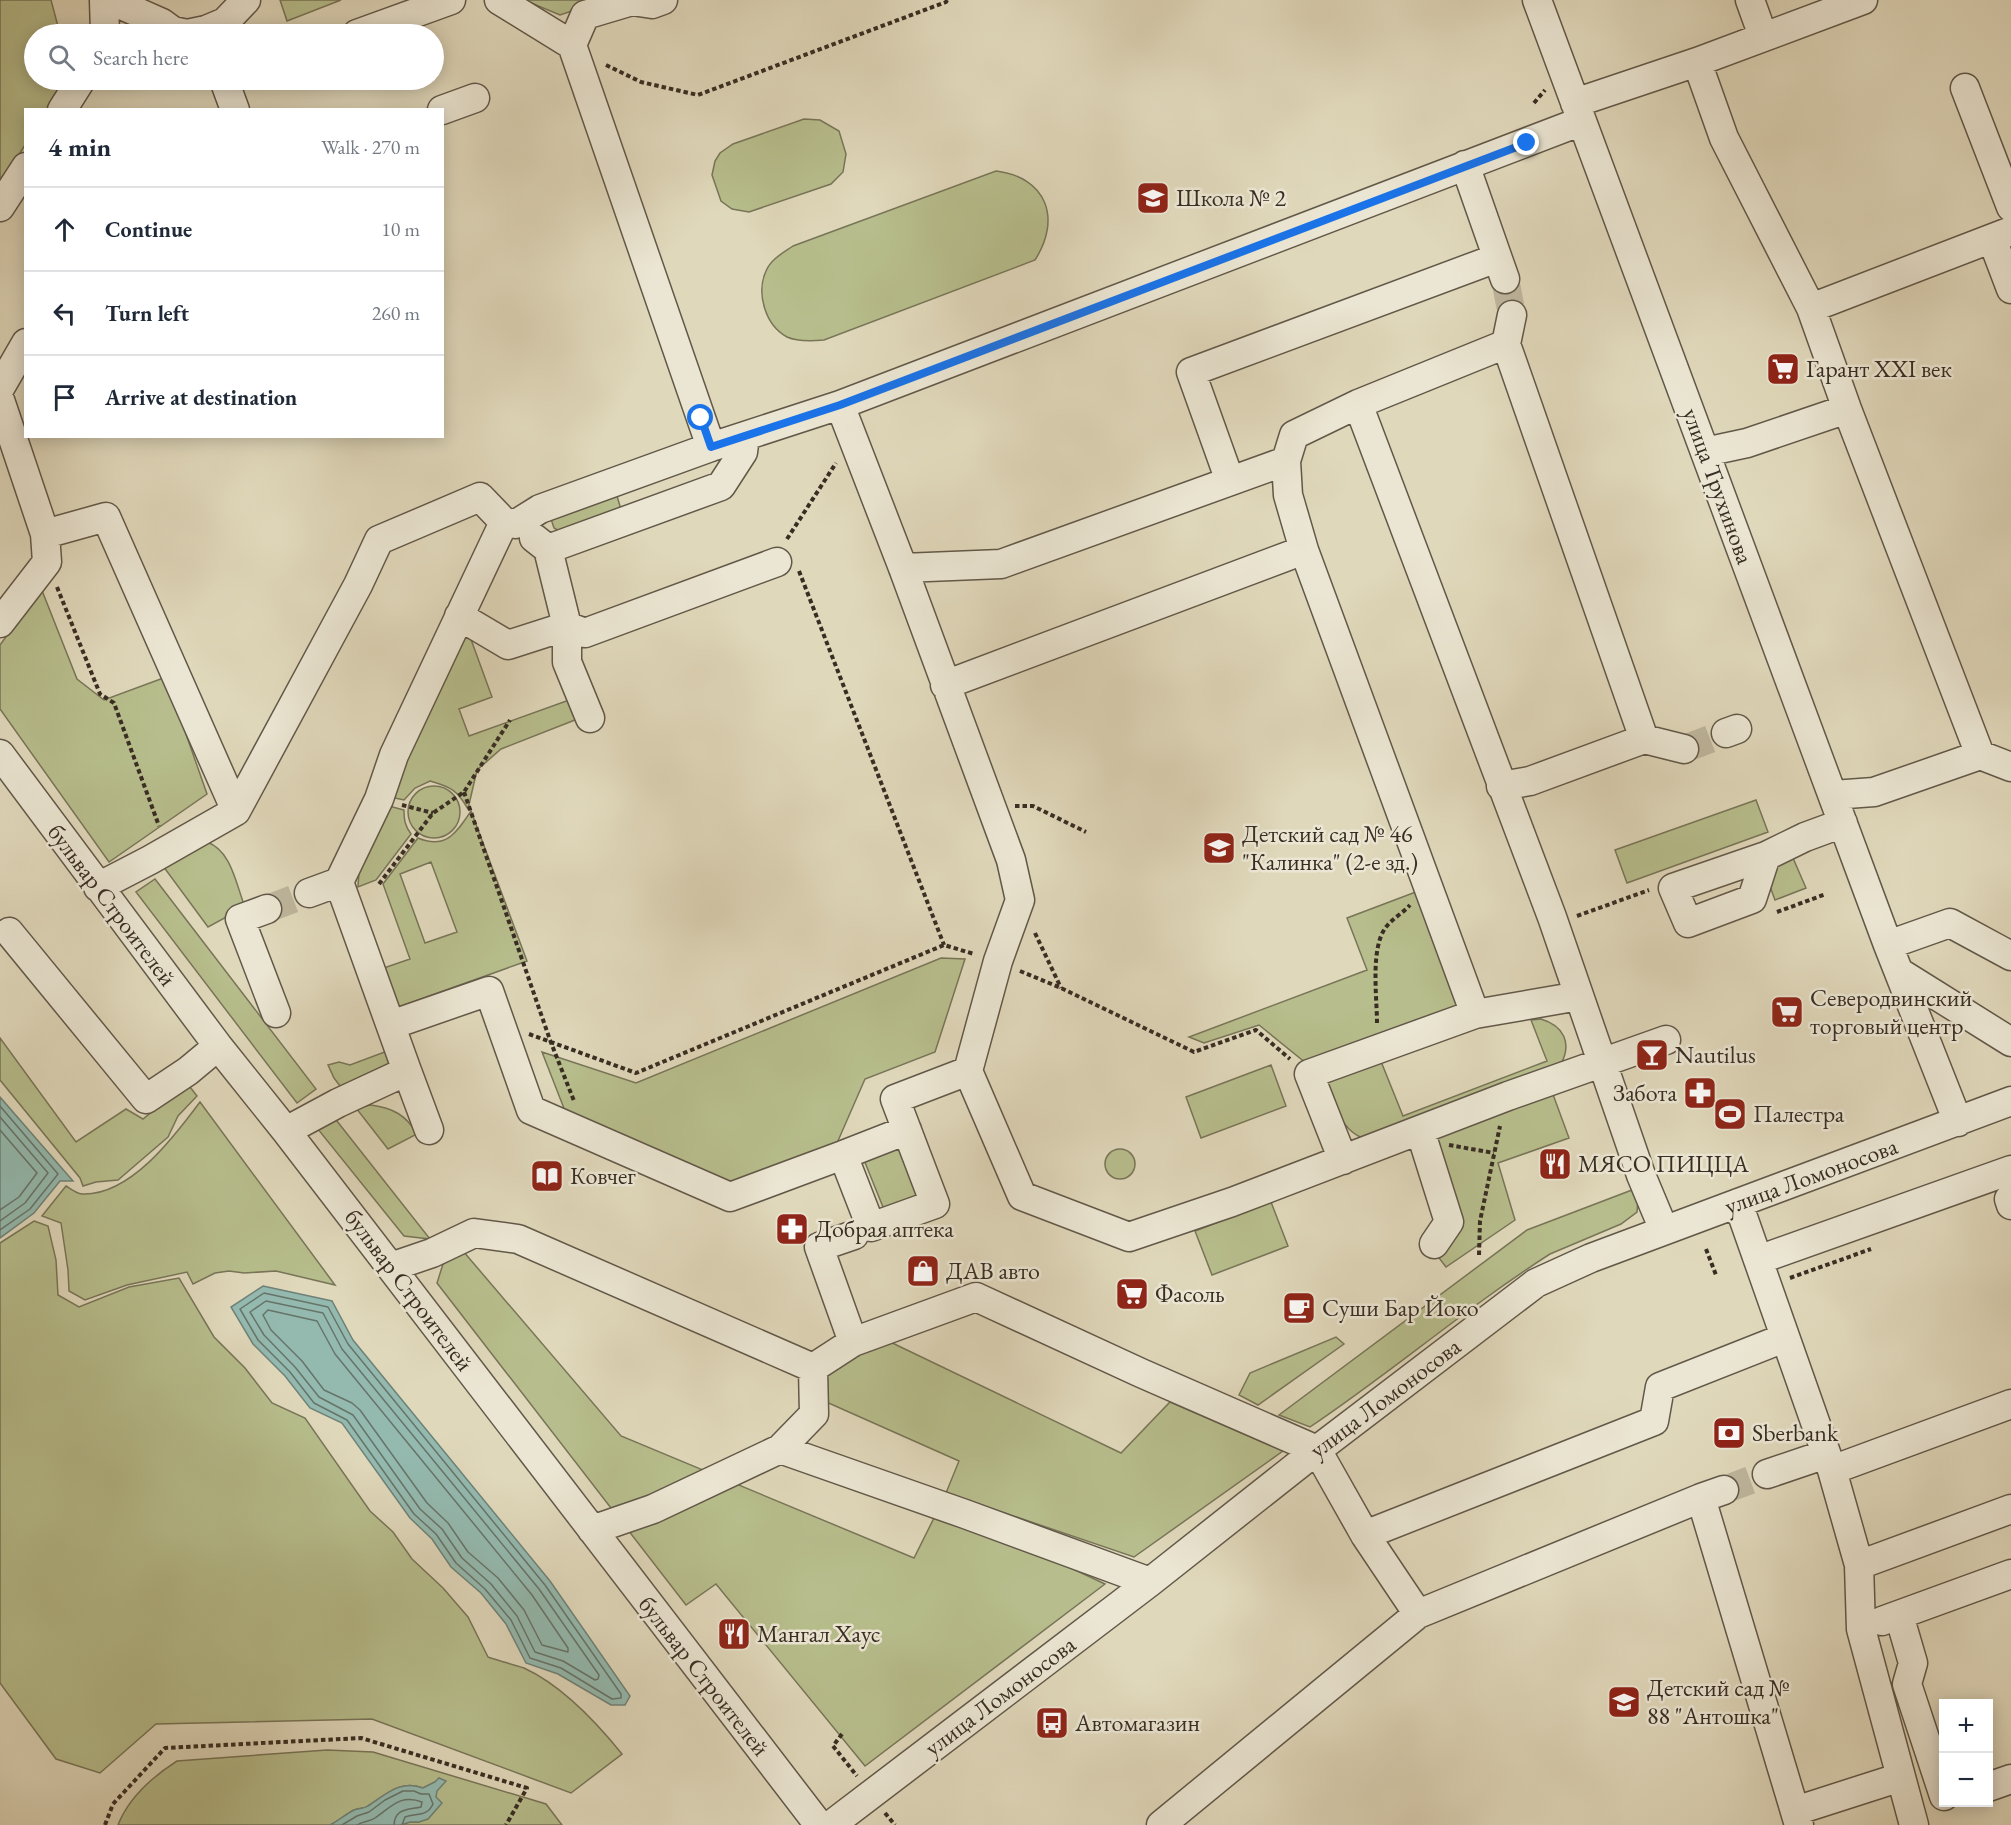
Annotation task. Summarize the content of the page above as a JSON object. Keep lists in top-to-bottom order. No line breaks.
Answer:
{"streets":{"street":["улица Трухинова","бульвар Строителей","улица Ломоносова"]},"crossings":[["улица Трухинова","улица Ломоносова"]],"places":{"school or university":["Школа № 2","Детский сад № 46 \"Калинка\" (2-е зд.)","Детский сад № 88 \"Антошка\""],"supermarket":["Гарант XXI век","Северодвинский торговый центр","Фасоль"],"bar":["Nautilus"],"pharmacy":["Забота","Добрая аптека"],"sports":["Палестра"],"restaurant":["МЯСО ПИЦЦА","Мангал Хаус"],"library":["Ковчег"],"shop":["ДАВ авто"],"cafe":["Суши Бар Йоко"],"bank":["Sberbank"],"bus stop":["Автомагазин"]},"page":{"search":"Search here","heading":["4 min","Walk · 270 m"],"list":[["Continue","10 m"],["Turn left","260 m"],"Arrive at destination"],"map_buttons":["+","−"]}}
